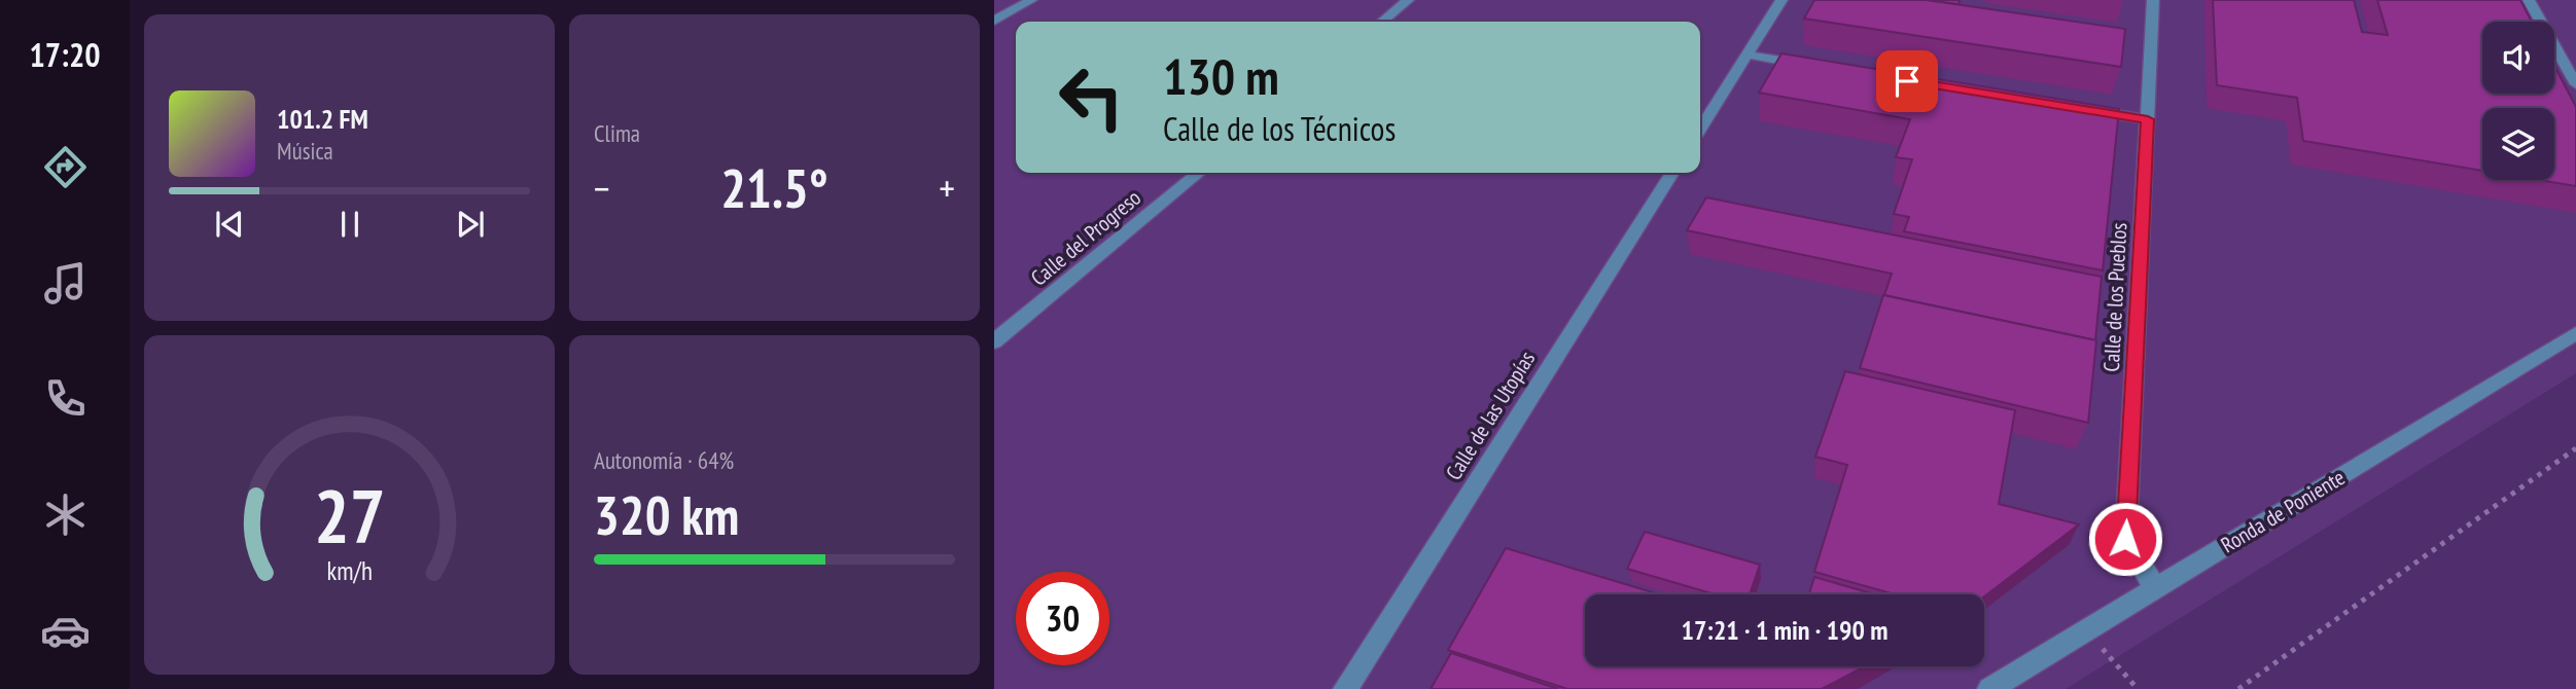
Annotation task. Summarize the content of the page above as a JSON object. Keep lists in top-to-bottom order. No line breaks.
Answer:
{"streets":{"street":["Calle del Progreso","Calle de los Pueblos","Calle de las Utopías","Ronda de Poniente"]},"crossings":[["Calle de los Pueblos","Ronda de Poniente"]],"page":{"tabs":"17:20","tile":["Clima",["Autonomía · 64%","320 km"]],"turn":["130 m","Calle de los Técnicos"],"song":["101.2 FM","Música"],"heat":["−","21.5°","+"],"limit":"30","trip":"17:21 · 1 min · 190 m","gauge":["27","km/h"]}}
